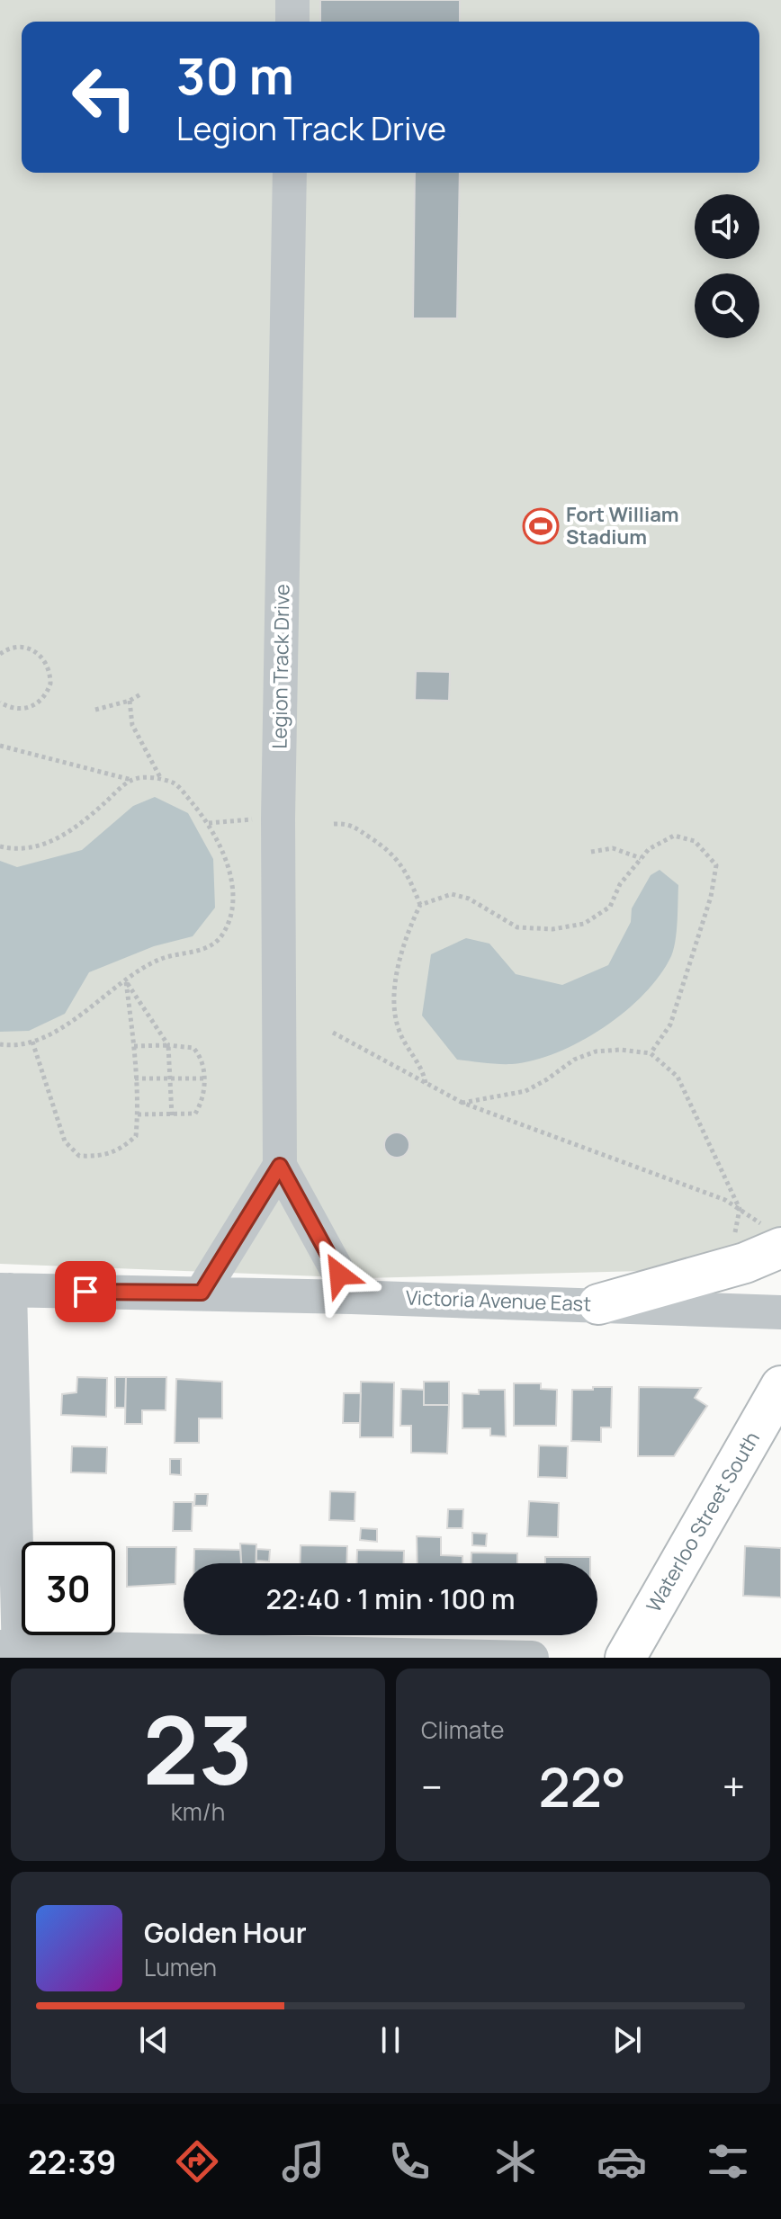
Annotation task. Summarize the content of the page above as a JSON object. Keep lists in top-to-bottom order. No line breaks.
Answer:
{"streets":{"main road":["Waterloo Street South"],"street":["Legion Track Drive","Victoria Avenue East"]},"crossings":[["Legion Track Drive","Victoria Avenue East"]],"places":{"sports":["Fort William Stadium"]},"page":{"turn":["30 m","Legion Track Drive"],"limit":"30","trip":"22:40 · 1 min · 100 m","tile":[["23","km/h"],"Climate"],"heat":["−","22°","+"],"song":["Golden Hour","Lumen"],"tabs":"22:39"}}
